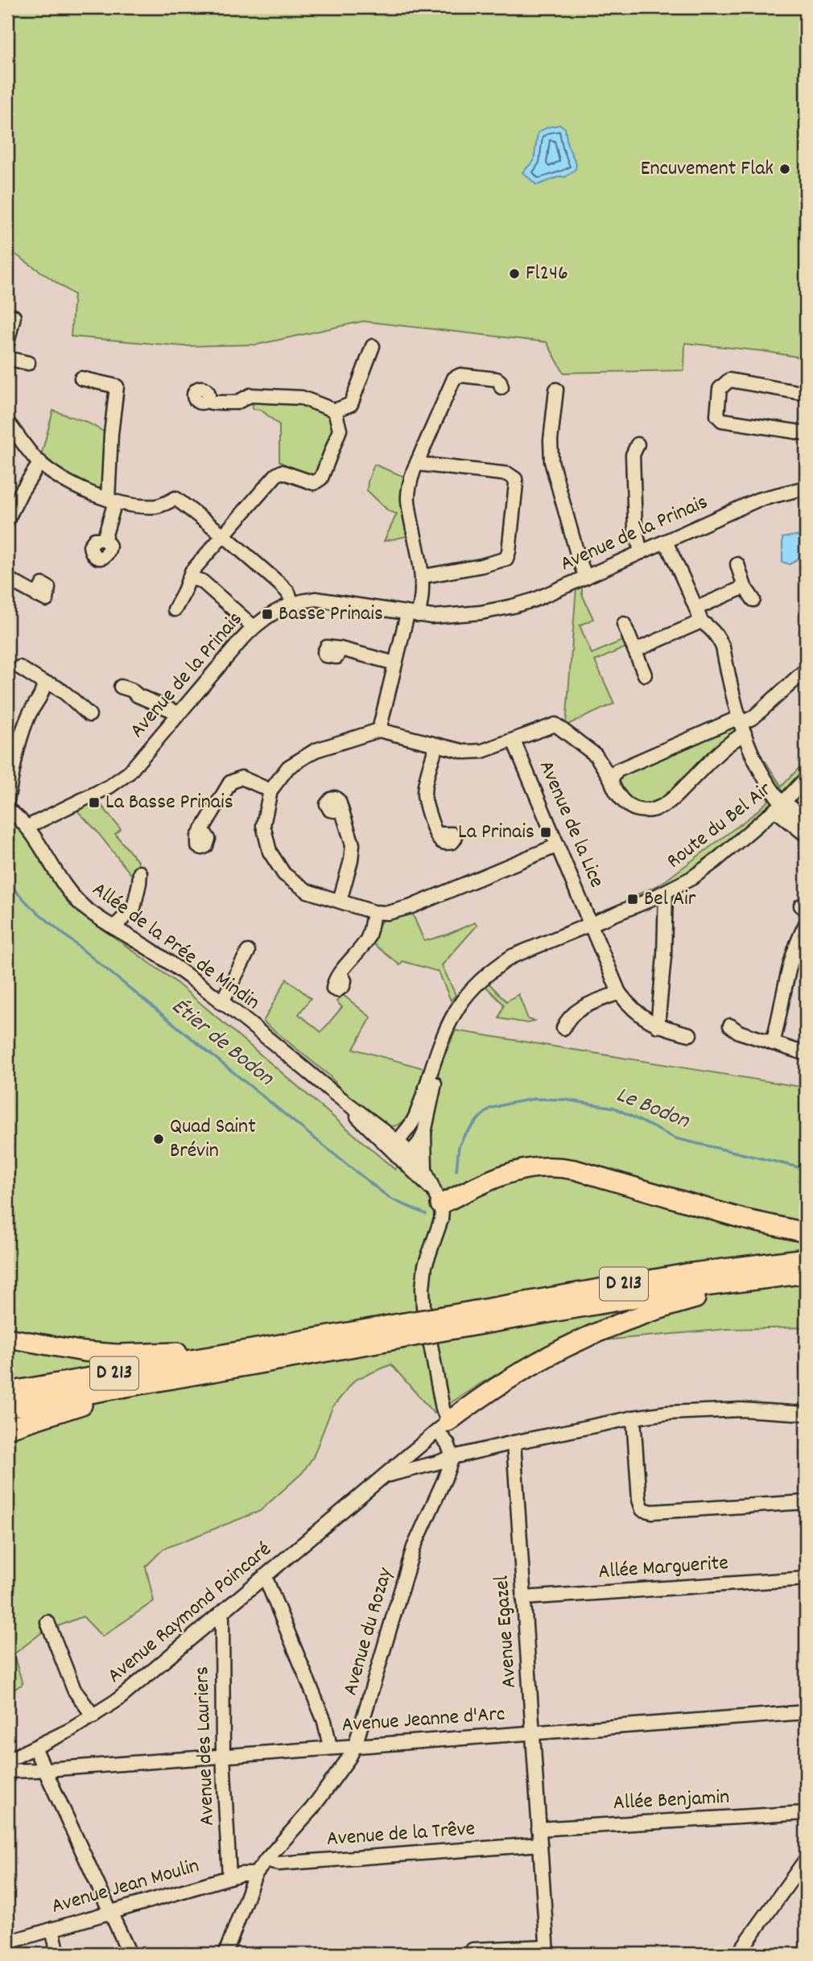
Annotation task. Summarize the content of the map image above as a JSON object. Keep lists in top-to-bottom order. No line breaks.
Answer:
{"streets":{"highway":["D 213"],"street":["Avenue de la Prinais","Avenue de la Lice","Route du Bel Air","Allée de la Prée de Mindin","Allée Marguerite","Avenue Raymond Poincaré","Avenue du Rozay","Avenue Egazel","Avenue Jeanne d'Arc","Avenue des Lauriers","Allée Benjamin","Avenue de la Trêve","Avenue Jean Moulin"]},"crossings":[["Avenue de la Prinais","Allée de la Prée de Mindin"],["Avenue de la Lice","Route du Bel Air"],["Allée Marguerite","Avenue Egazel"],["Avenue Raymond Poincaré","Avenue du Rozay"],["Avenue Raymond Poincaré","Avenue Egazel"],["Avenue Raymond Poincaré","Avenue des Lauriers"],["Avenue du Rozay","Avenue Jeanne d'Arc"],["Avenue du Rozay","Avenue de la Trêve"],["Avenue du Rozay","Avenue Jean Moulin"],["Avenue Egazel","Avenue Jeanne d'Arc"],["Avenue Egazel","Allée Benjamin"],["Avenue Egazel","Avenue de la Trêve"],["Avenue Jeanne d'Arc","Avenue des Lauriers"],["Avenue des Lauriers","Avenue Jean Moulin"]],"water":["Étier de Bodon","Le Bodon"],"places":{"other":["Encuvement Flak","Fl246","Quad Saint Brévin"],"transit":["Basse Prinais","La Basse Prinais","La Prinais","Bel Air"]}}
